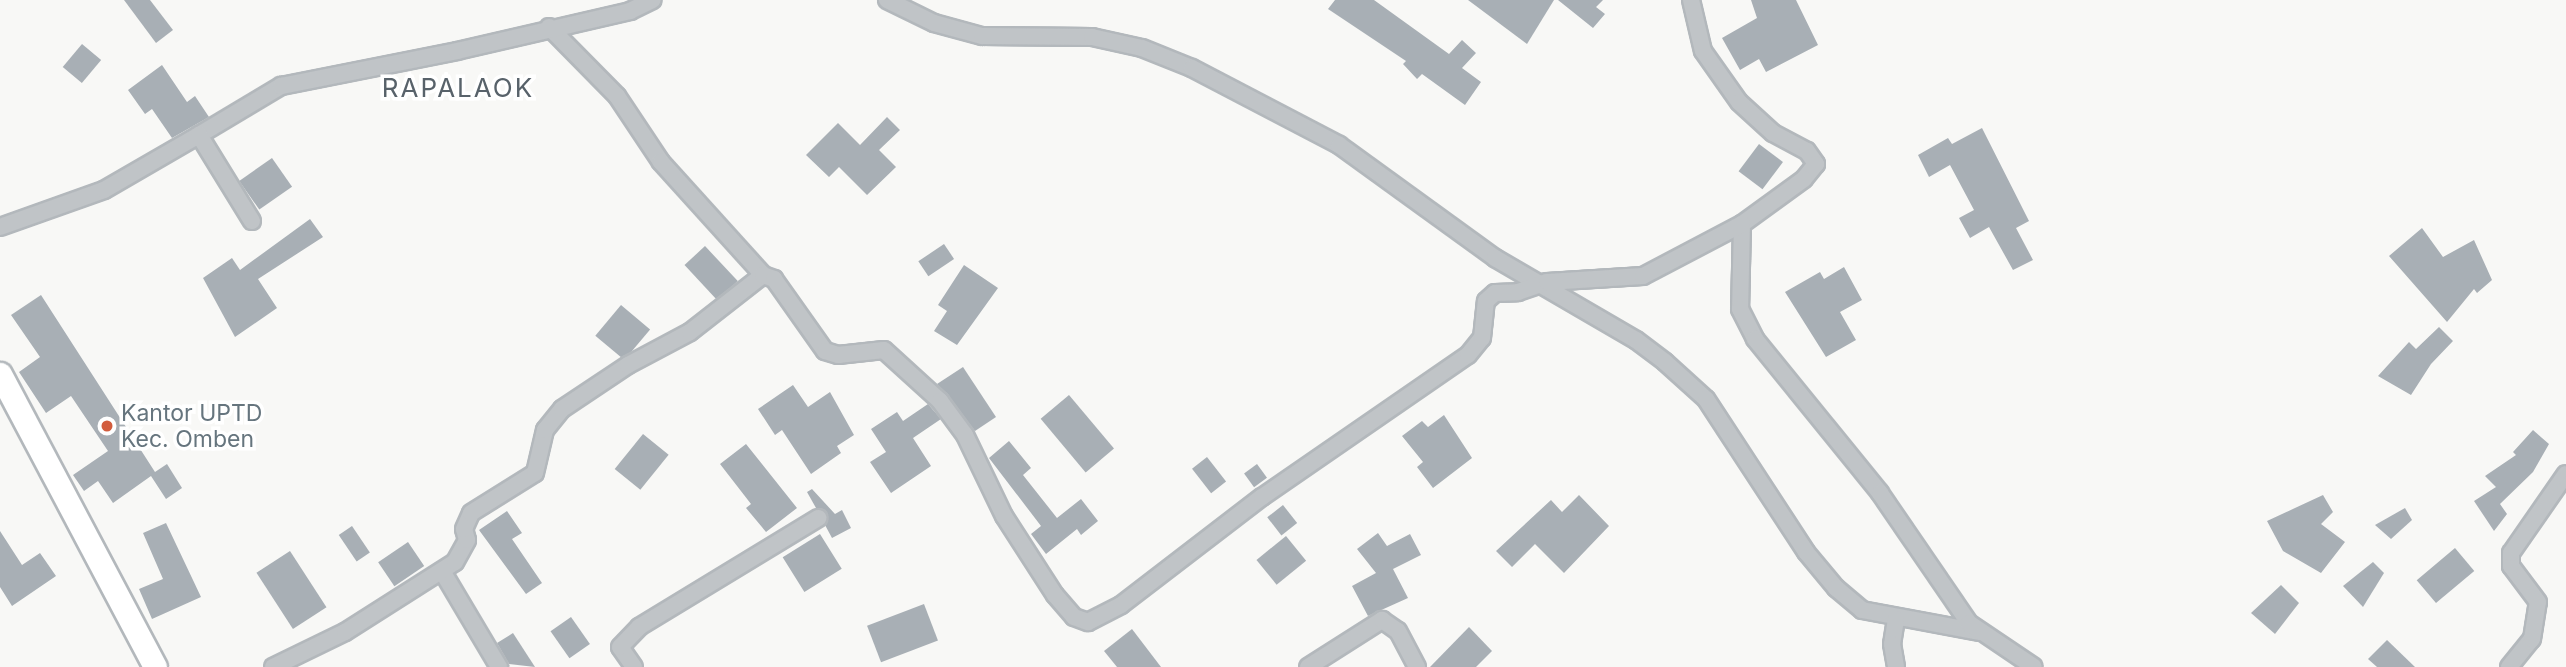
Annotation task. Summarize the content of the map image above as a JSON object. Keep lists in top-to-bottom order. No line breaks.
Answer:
{"districts":["RAPALAOK"],"places":["Kantor UPTD Kec. Omben"]}
